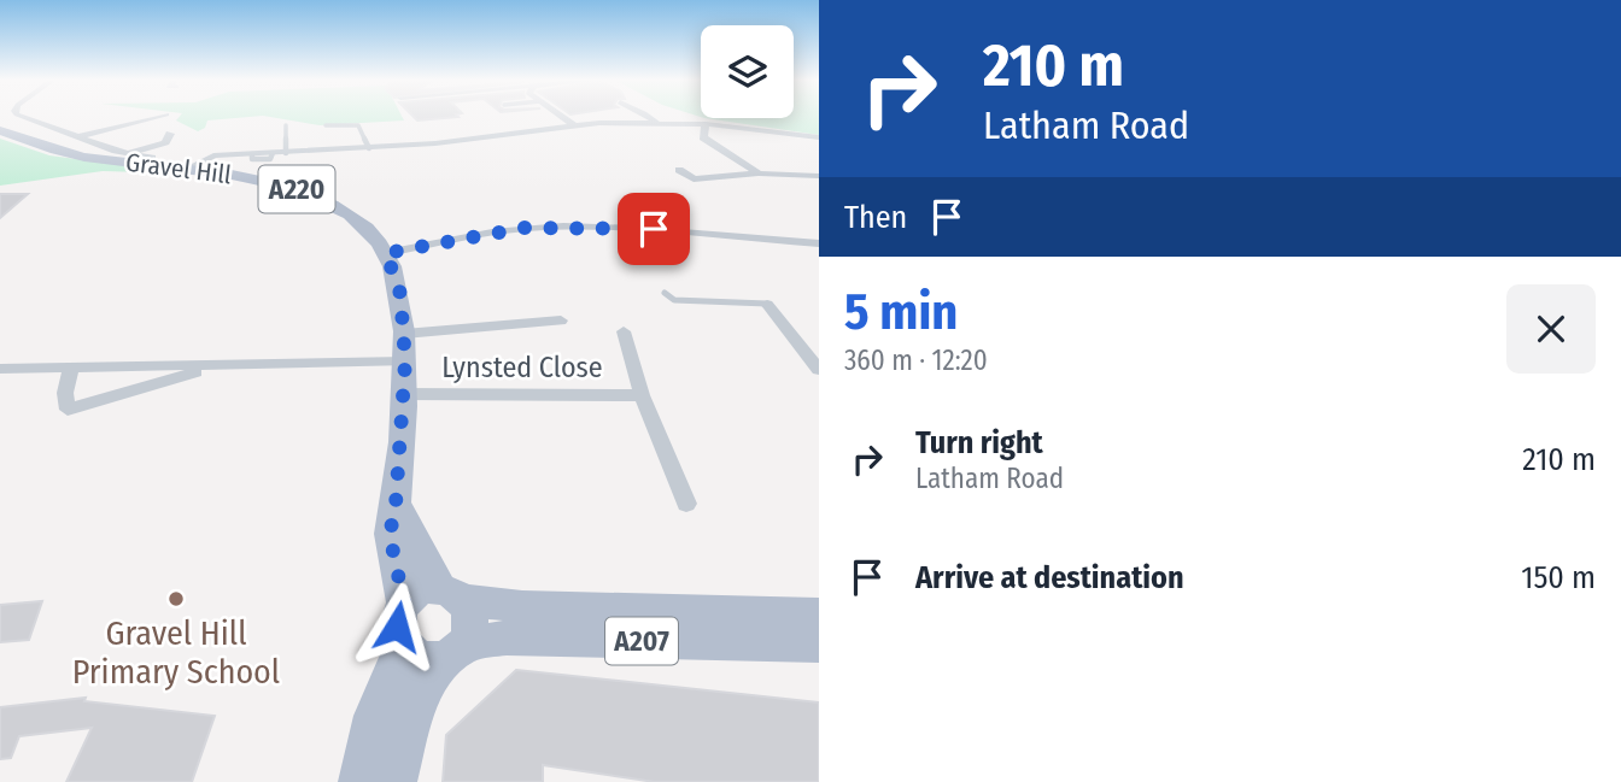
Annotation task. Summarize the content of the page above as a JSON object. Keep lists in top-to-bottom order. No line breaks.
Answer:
{"streets":{"main road":["Gravel Hill","A220","A207"],"street":["Lynsted Close"]},"crossings":[["Gravel Hill","Lynsted Close"],["Gravel Hill","A207"]],"places":["Gravel Hill Primary School"],"page":{"turn":["210 m","Latham Road"],"then":"Then","heading":["5 min","360 m · 12:20"],"list":[{"name":"Turn right","note":"Latham Road","value":"210 m"},{"name":"Arrive at destination","value":"150 m"}]}}
